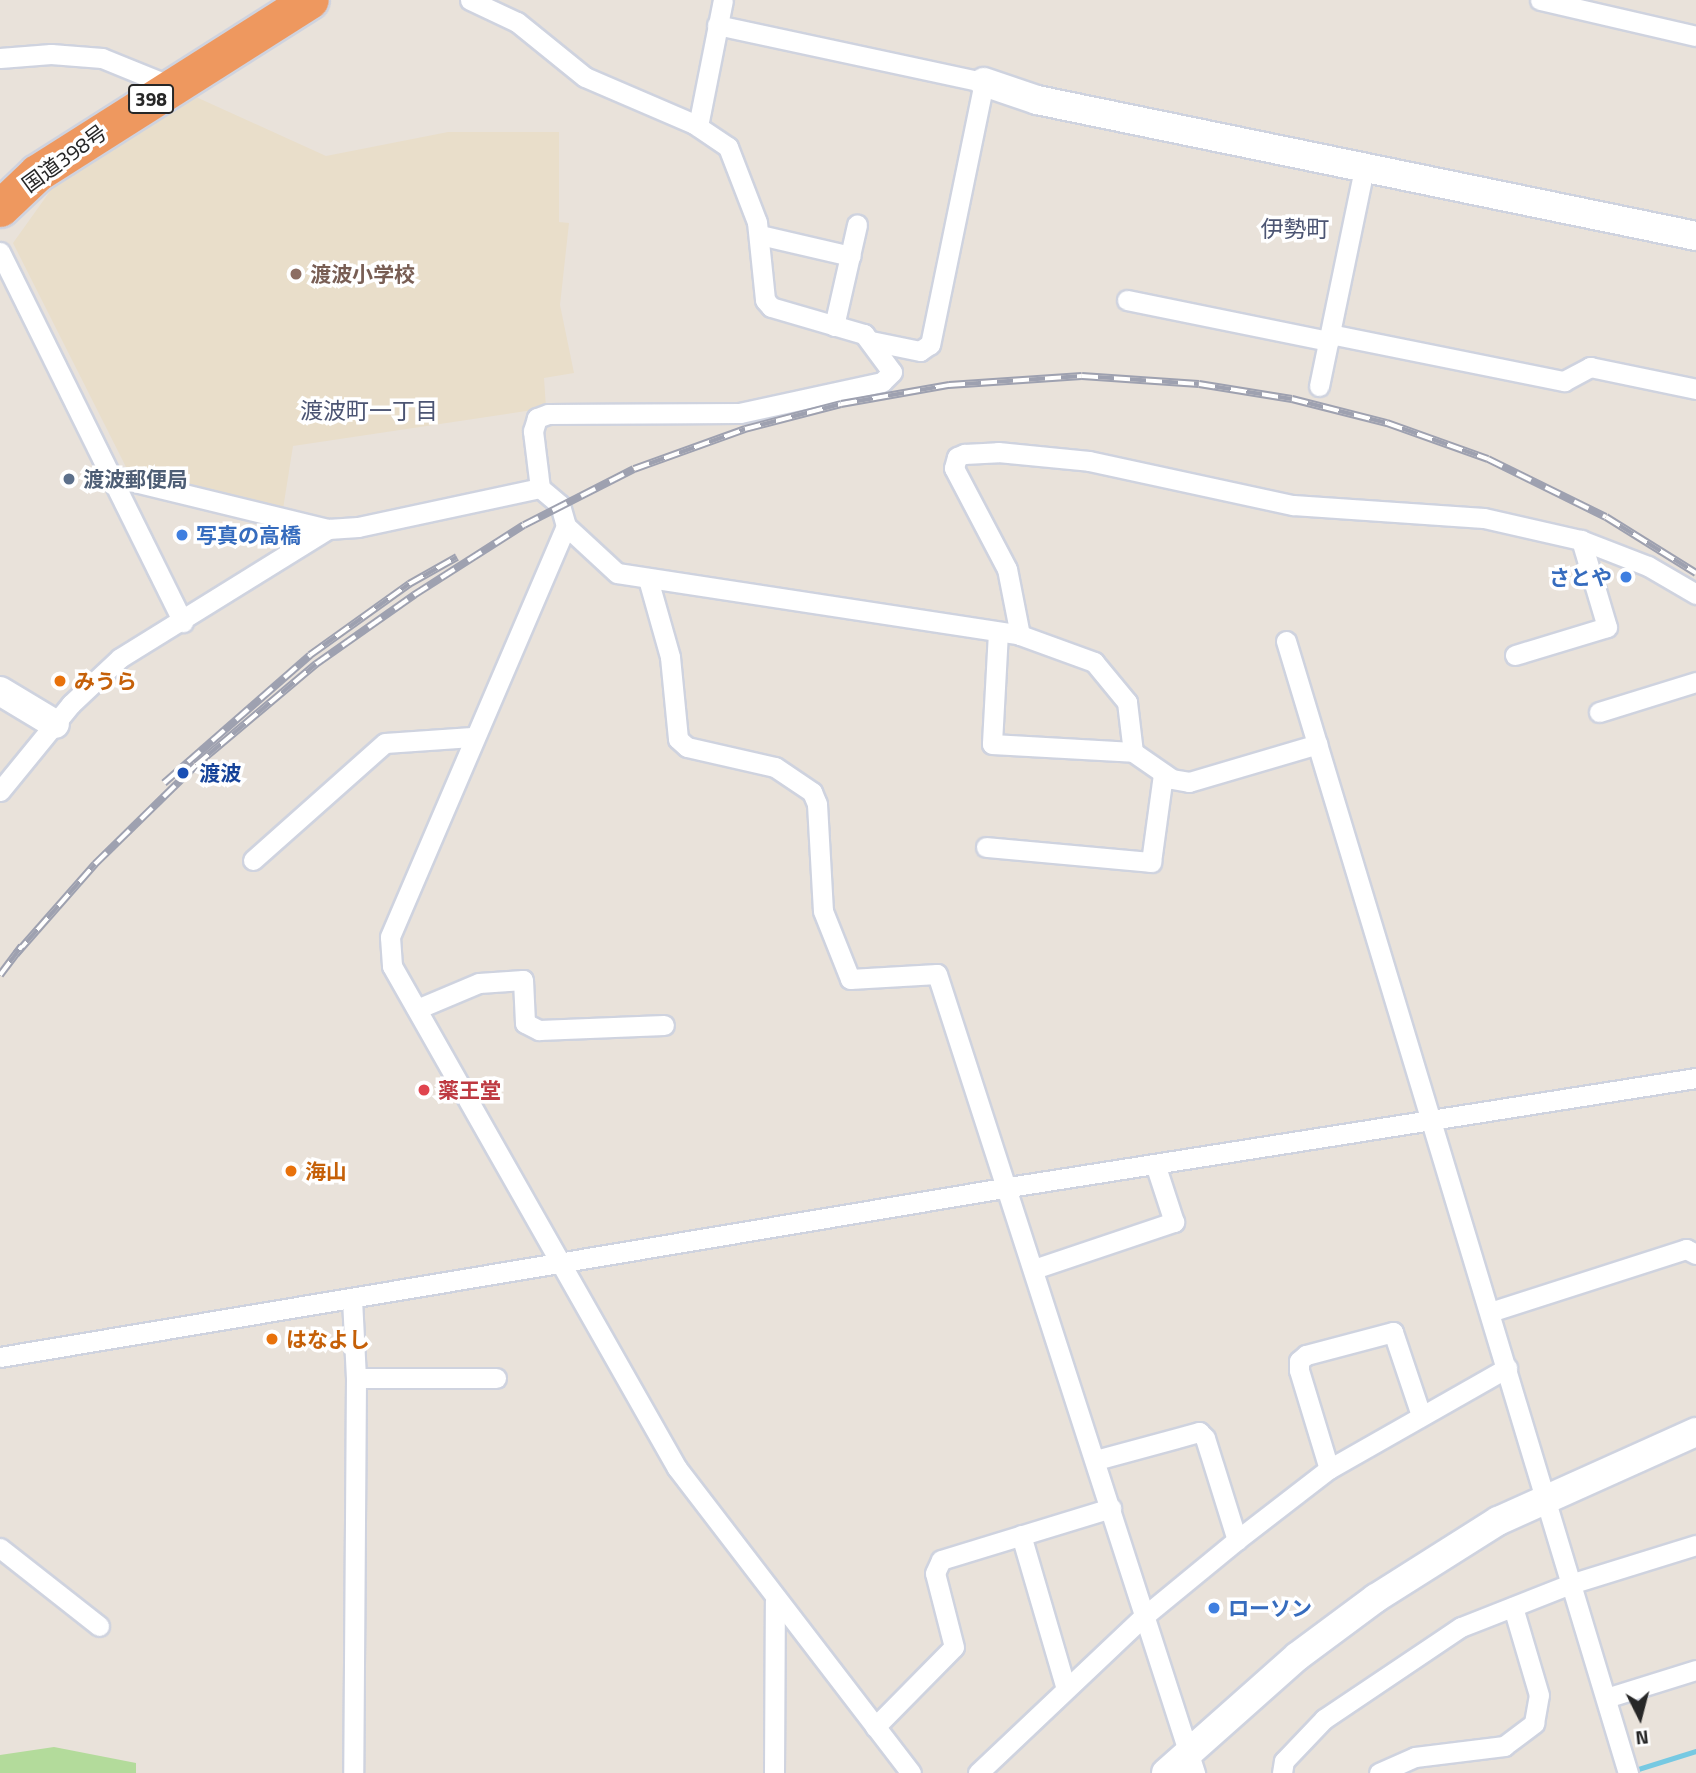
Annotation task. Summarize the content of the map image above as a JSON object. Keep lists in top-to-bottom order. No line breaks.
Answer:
{"streets":{"highway":["398","国道398号"]},"districts":["伊勢町","渡波町一丁目"],"places":["渡波小学校","渡波郵便局","写真の高橋","さとや","みうら","渡波","薬王堂","海山","はなよし","ローソン"],"north":"bottom"}
